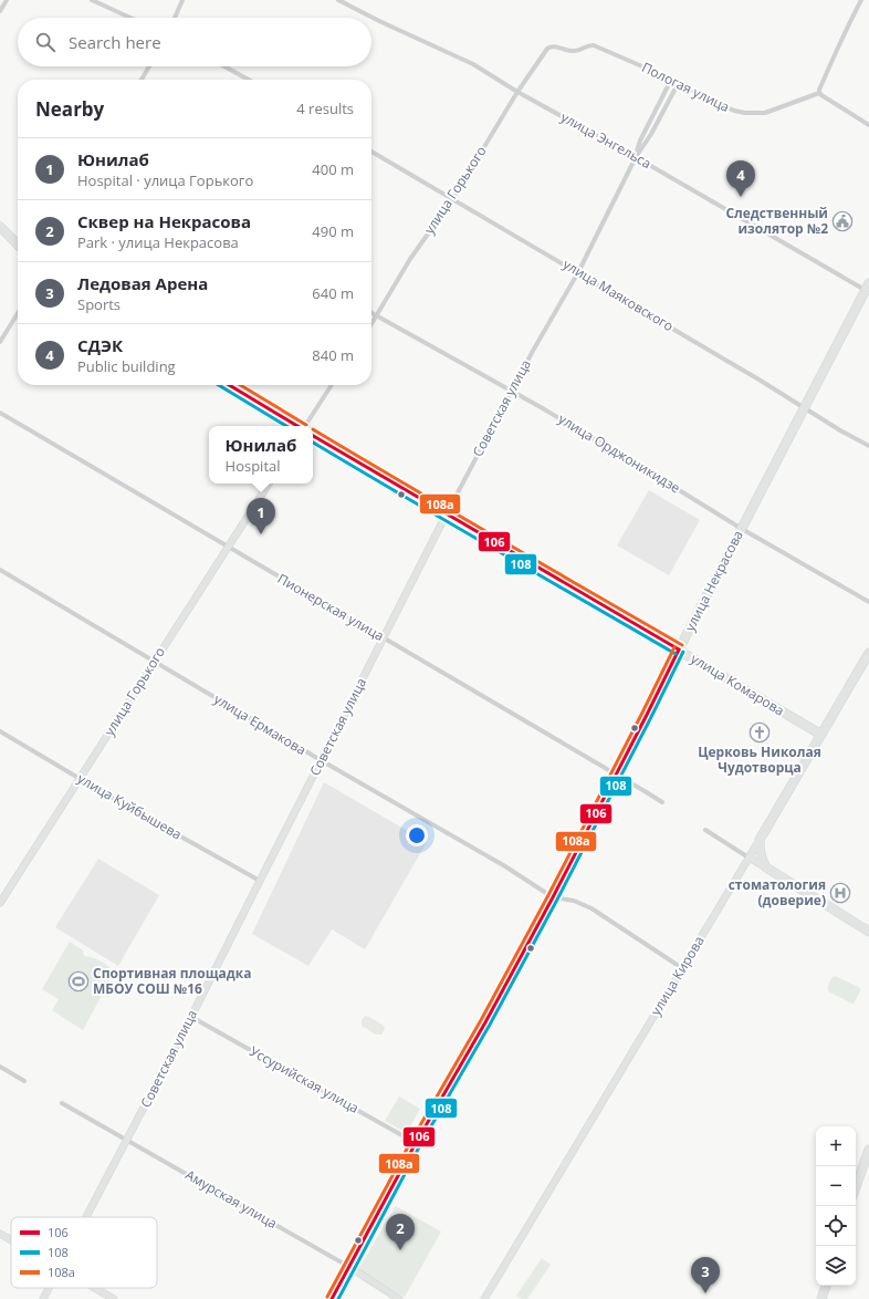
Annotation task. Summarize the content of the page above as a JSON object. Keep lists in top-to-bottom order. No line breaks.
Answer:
{"streets":{"highway":["улица Некрасова","улица Комарова","улица Кирова"],"main road":["улица Горького","Советская улица","Амурская улица"],"street":["Пологая улица","улица Энгельса","улица Маяковского","улица Орджоникидзе","Пионерская улица","улица Ермакова","улица Куйбышева","Уссурийская улица"]},"crossings":[["Пологая улица","улица Горького"],["Пологая улица","Советская улица"],["улица Энгельса","улица Горького"],["улица Энгельса","Советская улица"],["улица Энгельса","улица Некрасова"],["улица Горького","улица Маяковского"],["улица Горького","улица Орджоникидзе"],["улица Горького","Пионерская улица"],["улица Горького","улица Ермакова"],["улица Горького","улица Куйбышева"],["улица Маяковского","Советская улица"],["улица Маяковского","улица Некрасова"],["Советская улица","улица Орджоникидзе"],["Советская улица","Пионерская улица"],["Советская улица","улица Комарова"],["Советская улица","улица Ермакова"],["Советская улица","улица Куйбышева"],["Советская улица","Уссурийская улица"],["Советская улица","Амурская улица"],["улица Орджоникидзе","улица Некрасова"],["улица Некрасова","Пионерская улица"],["улица Некрасова","улица Комарова"],["улица Некрасова","улица Ермакова"],["улица Некрасова","Уссурийская улица"],["улица Некрасова","Амурская улица"],["улица Комарова","улица Кирова"],["улица Ермакова","улица Кирова"]],"places":{"public building":["Следственный изолятор №2"],"church":["Церковь Николая Чудотворца"],"hospital":["стоматология (доверие)"],"sports":["Спортивная площадка МБОУ СОШ №16"]},"lines":["transit line 106","transit line 108","transit line 108а"],"legend":["106","108","108а"],"page":{"search":"Search here","heading":["Nearby","4 results"],"list":[{"mark":"1","name":"Юнилаб","note":"Hospital · улица Горького","value":"400 m"},{"mark":"2","name":"Сквер на Некрасова","note":"Park · улица Некрасова","value":"490 m"},{"mark":"3","name":"Ледовая Арена","note":"Sports","value":"640 m"},{"mark":"4","name":"СДЭК","note":"Public building","value":"840 m"}],"pins":["4","1","2","3"],"popup":["Юнилаб","Hospital"],"map_buttons":["+","−"]}}
